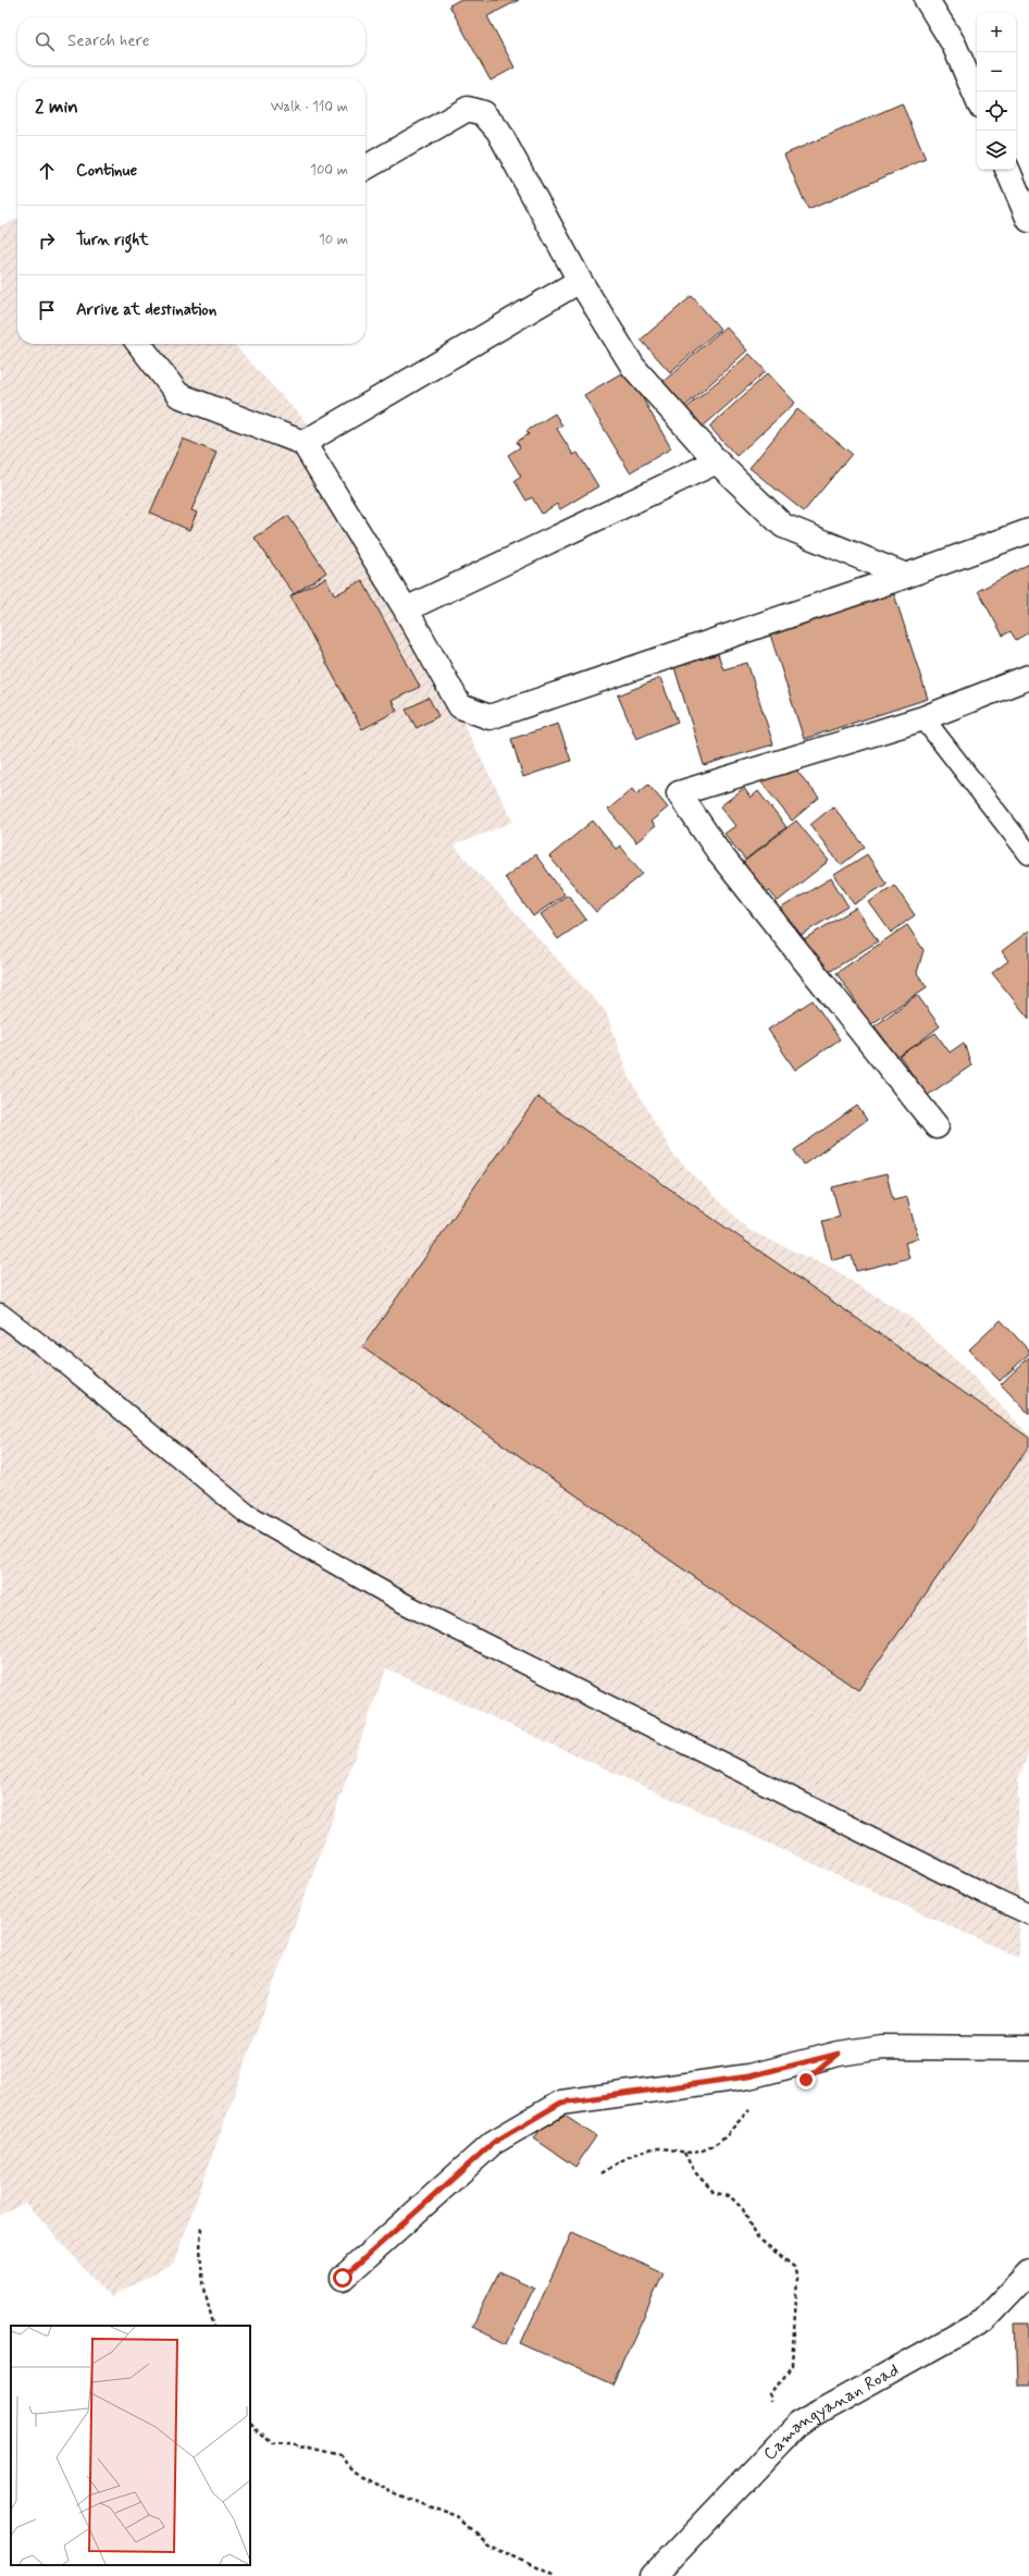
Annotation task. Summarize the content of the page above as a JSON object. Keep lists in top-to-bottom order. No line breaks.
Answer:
{"streets":{"street":["Camangyanan Road"]},"page":{"map_buttons":["+","−"],"search":"Search here","heading":["2 min","Walk · 110 m"],"list":[["Continue","100 m"],["Turn right","10 m"],"Arrive at destination"]}}
